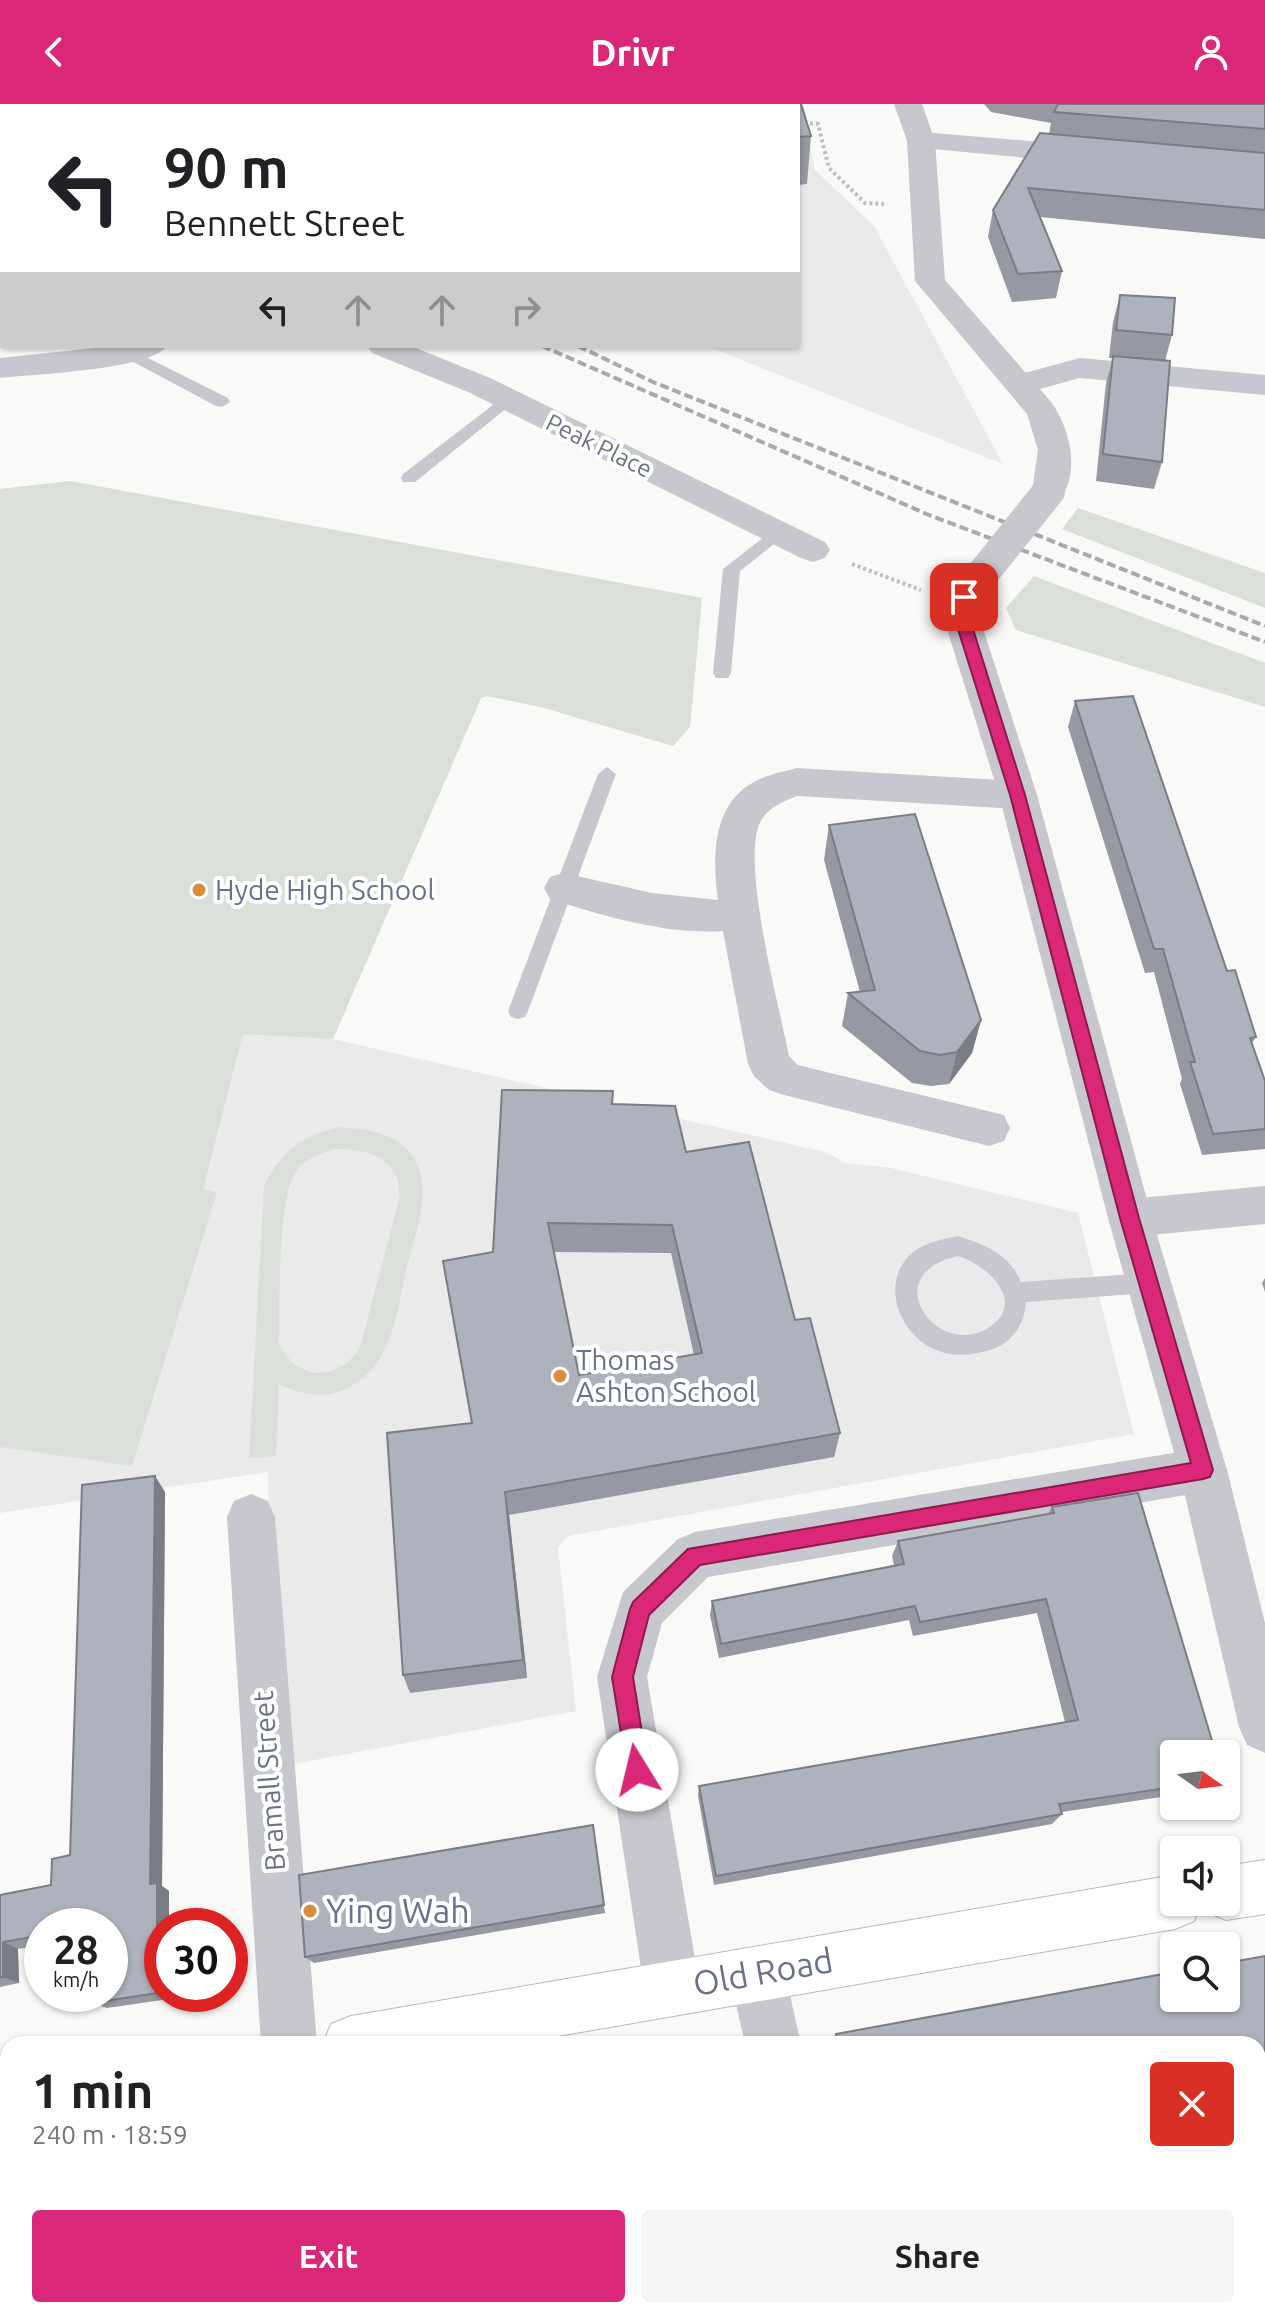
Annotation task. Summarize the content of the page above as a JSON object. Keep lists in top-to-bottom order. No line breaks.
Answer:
{"streets":{"main road":["Old Road"],"street":["Peak Place","Bramall Street"]},"places":["Hyde High School","Thomas Ashton School","Ying Wah"],"north":"right","page":{"header":"Drivr","turn":["90 m","Bennett Street"],"speed":"28 km/h","limit":"30","heading":["1 min","240 m · 18:59"],"buttons":["Exit","Share"]}}
